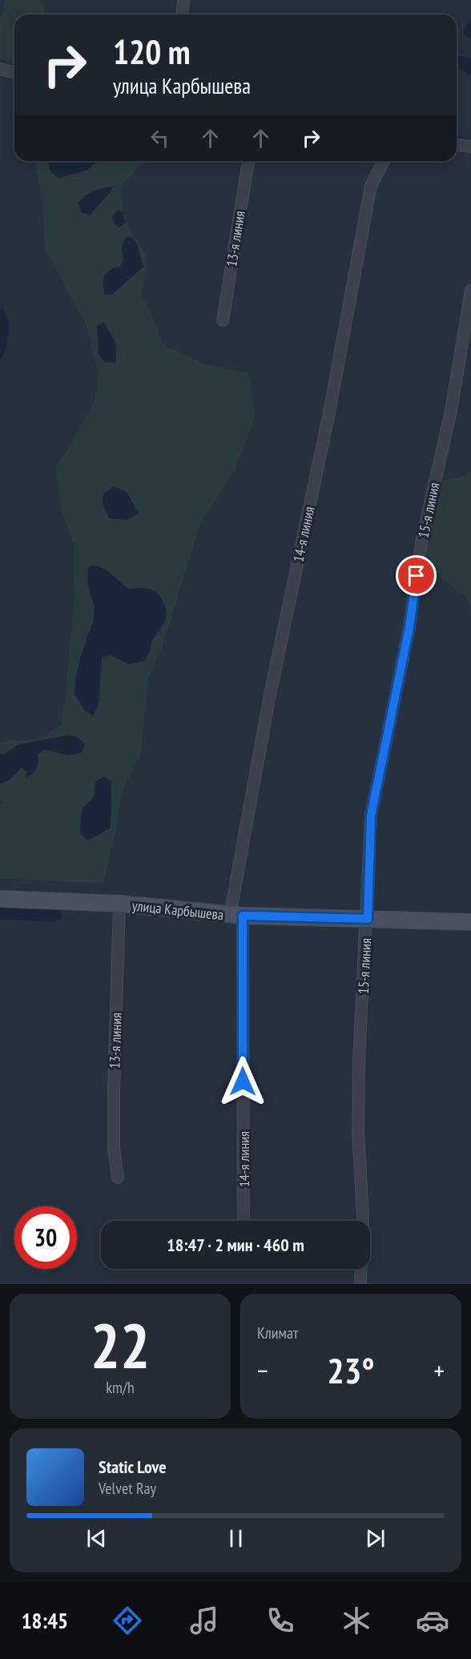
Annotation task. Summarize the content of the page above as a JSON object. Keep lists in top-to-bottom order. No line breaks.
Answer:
{"streets":{"main road":["улица Карбышева"],"street":["13-я линия","15-я линия","14-я линия"]},"crossings":[["13-я линия","улица Карбышева"],["15-я линия","улица Карбышева"],["14-я линия","улица Карбышева"]],"page":{"turn":["120 m","улица Карбышева"],"limit":"30","trip":"18:47 · 2 мин · 460 m","tile":[["22","km/h"],"Климат"],"heat":["−","23°","+"],"song":["Static Love","Velvet Ray"],"tabs":"18:45"}}
